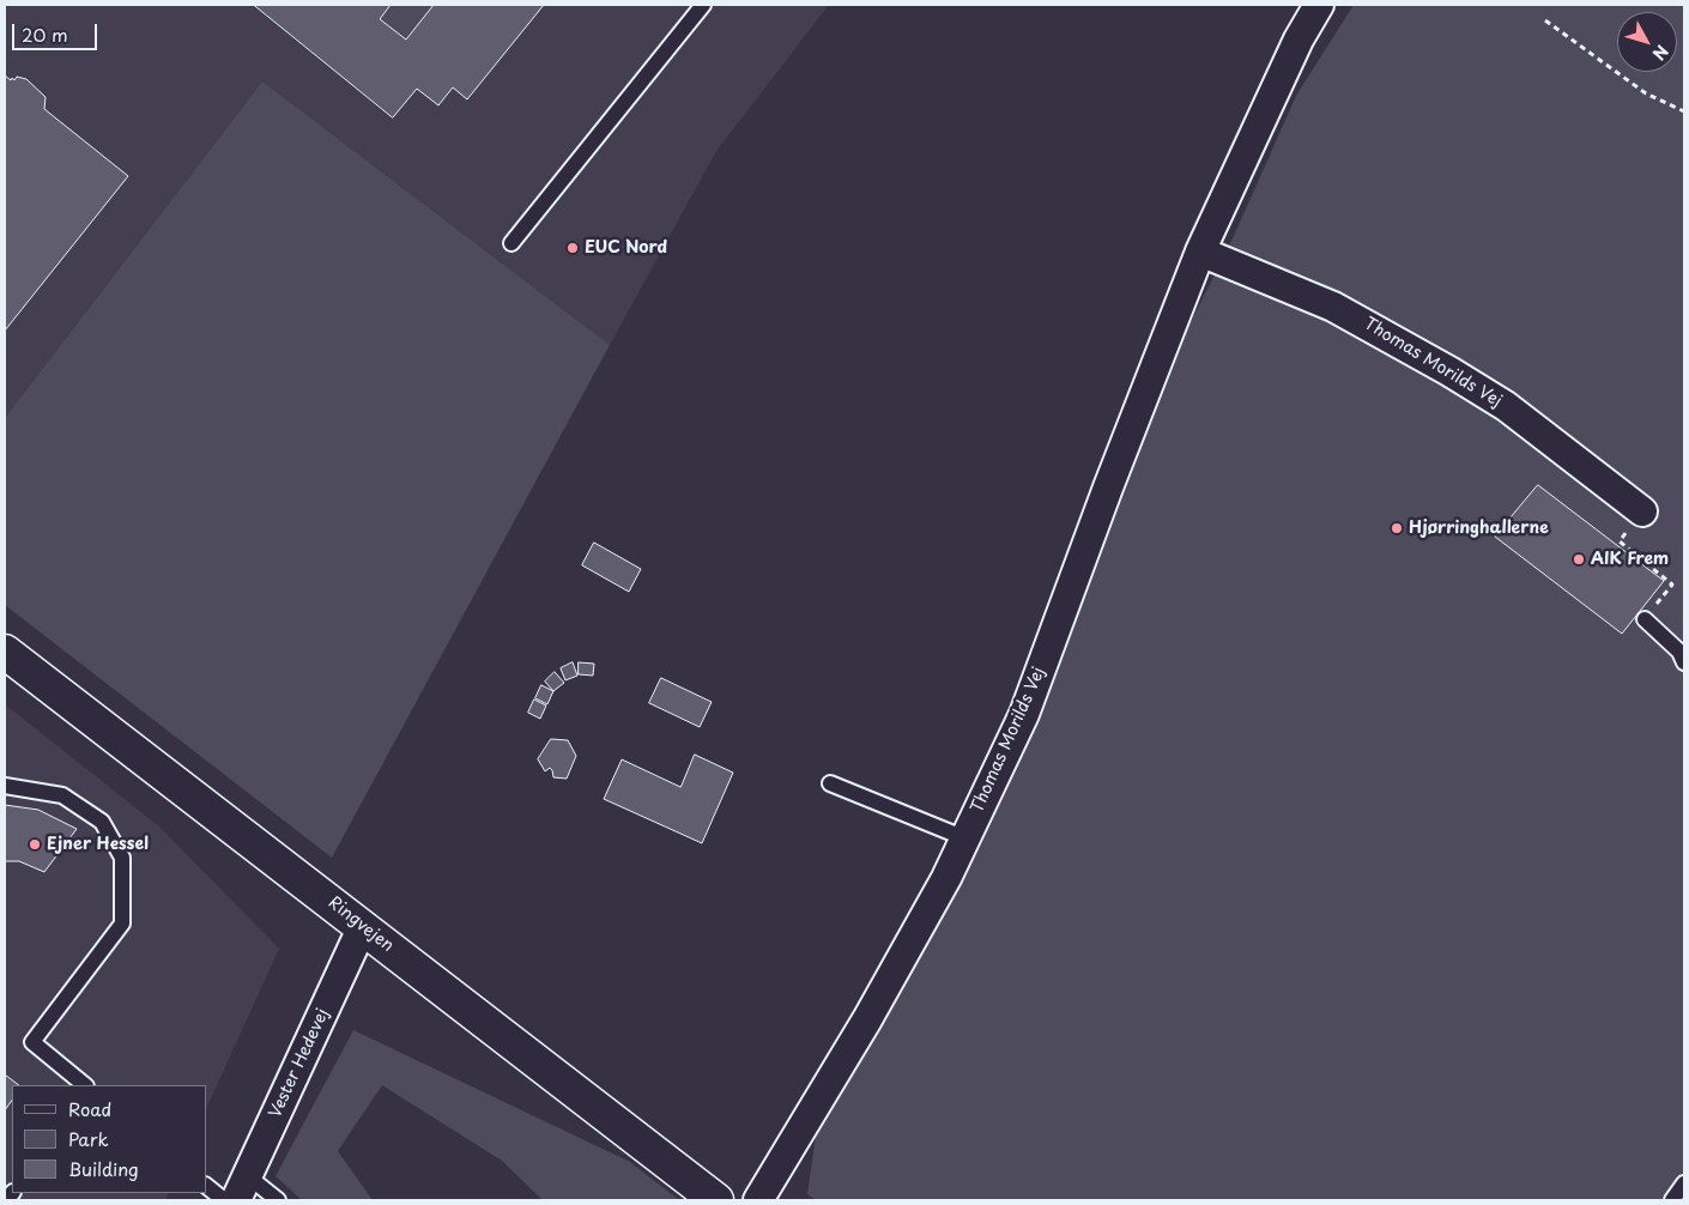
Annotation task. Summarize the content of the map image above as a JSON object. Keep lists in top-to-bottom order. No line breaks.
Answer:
{"streets":{"main road":["Ringvejen"],"street":["Thomas Morilds Vej","Vester Hedevej"]},"crossings":[["Ringvejen","Vester Hedevej"]],"places":["EUC Nord","Hjørringhallerne","AIK Frem","Ejner Hessel"],"legend":["Road","Park","Building"],"scale_bar":"20 m","north":"bottom right"}
